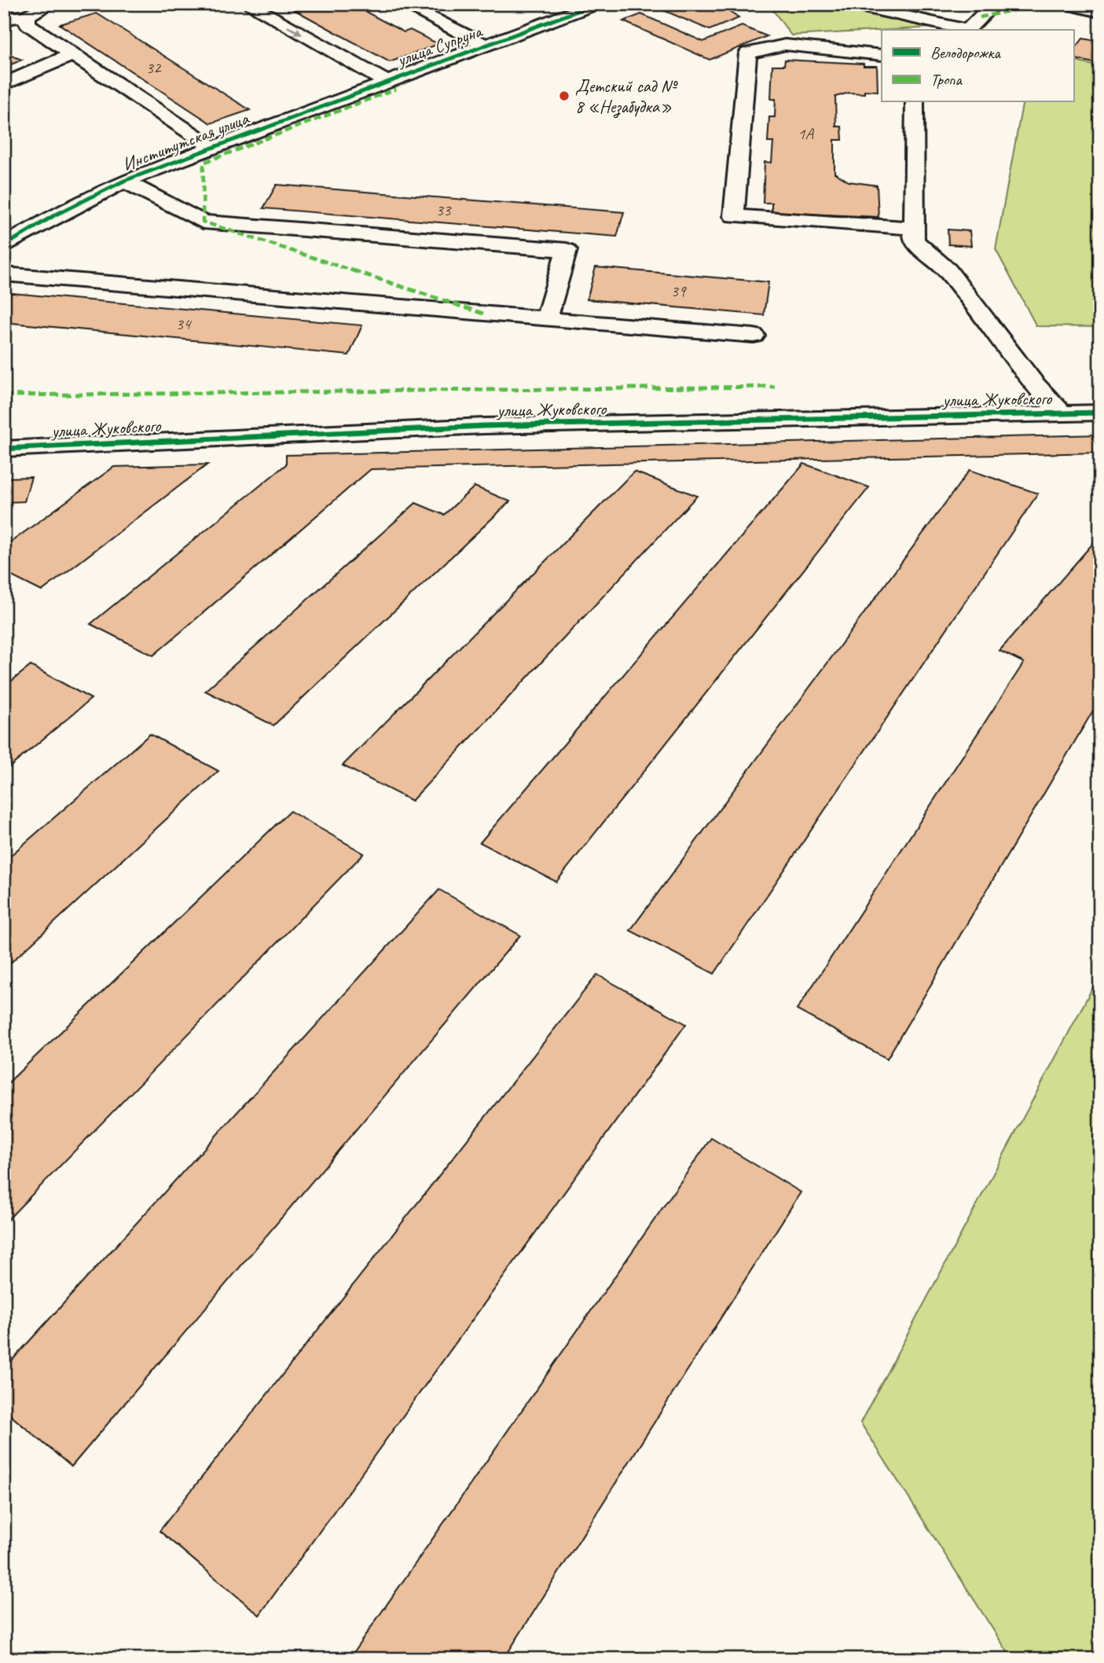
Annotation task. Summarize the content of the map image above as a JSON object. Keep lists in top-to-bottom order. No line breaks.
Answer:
{"streets":{"street":["улица Супруна","Институтская улица","улица Жуковского"]},"crossings":[["улица Супруна","Институтская улица"]],"places":["Детский сад № 8 «Незабудка»"],"house_numbers":["32","1А","33","39","34"],"legend":["Велодорожка","Тропа"]}
